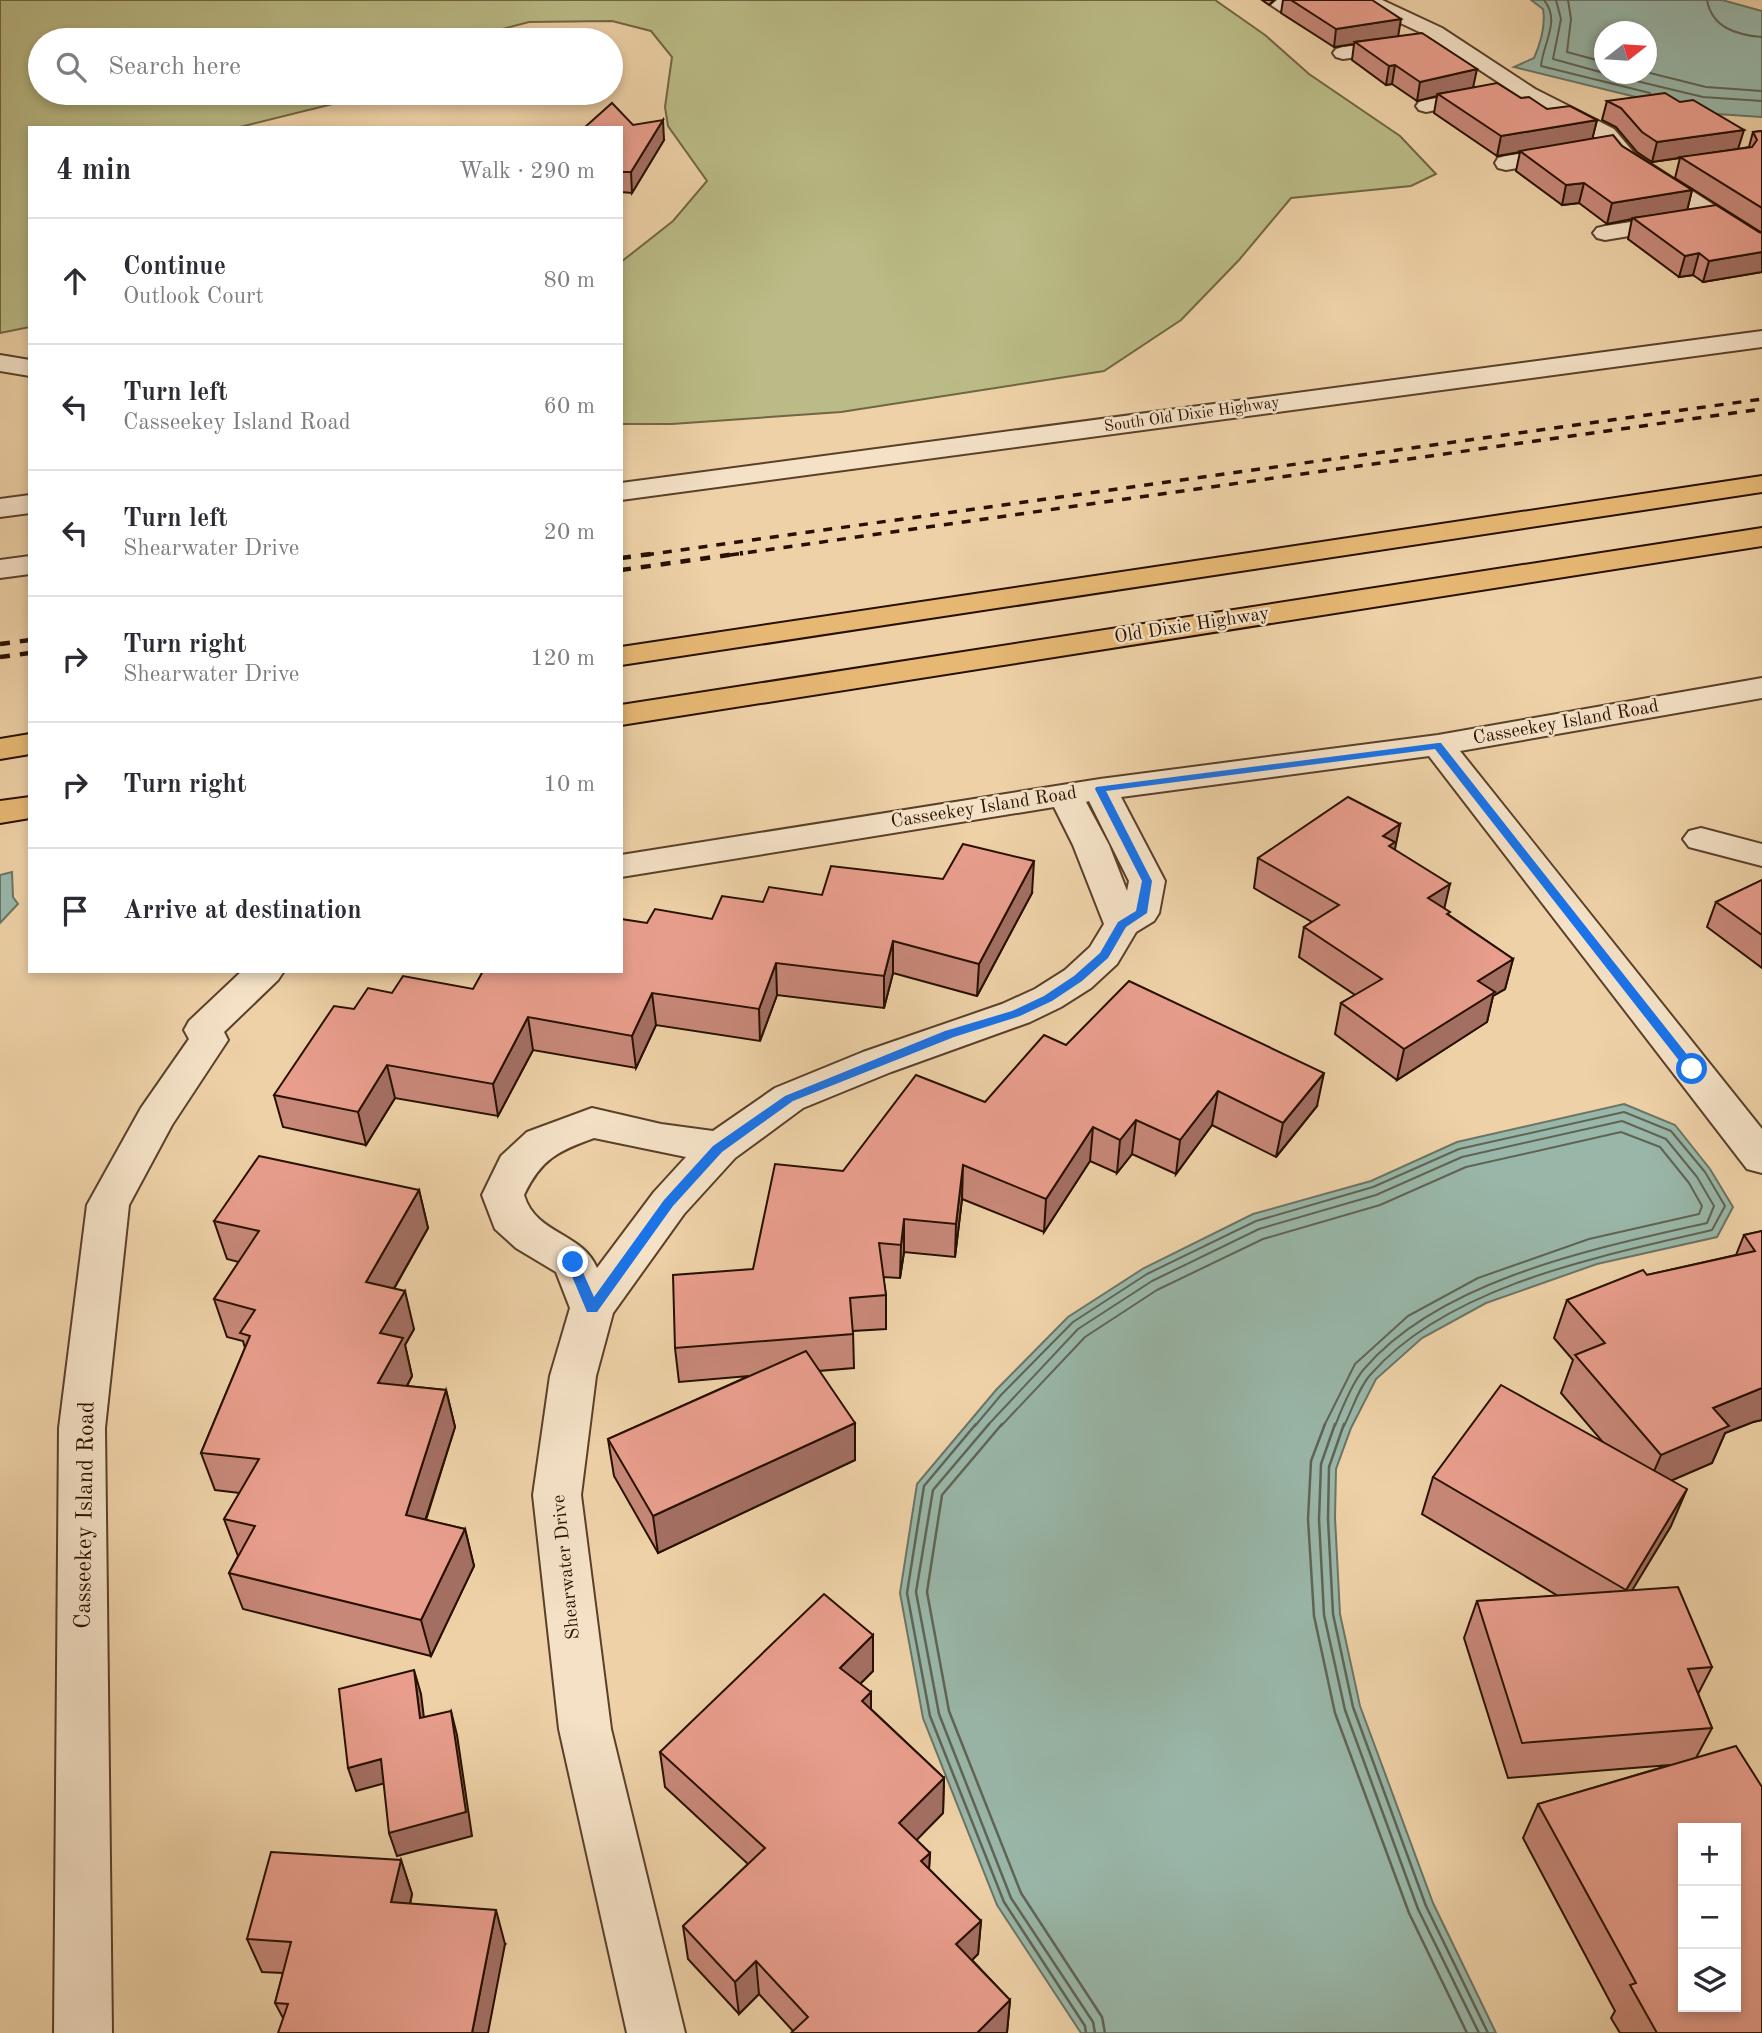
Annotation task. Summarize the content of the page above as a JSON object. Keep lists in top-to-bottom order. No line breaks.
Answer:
{"streets":{"main road":["Old Dixie Highway"],"street":["South Old Dixie Highway","Casseekey Island Road","Shearwater Drive"]},"crossings":[["Casseekey Island Road","Shearwater Drive"]],"north":"right","page":{"search":"Search here","heading":["4 min","Walk · 290 m"],"list":[["Continue","Outlook Court","80 m"],["Turn left","Casseekey Island Road","60 m"],["Turn left","Shearwater Drive","20 m"],["Turn right","Shearwater Drive","120 m"],["Turn right","10 m"],"Arrive at destination"],"map_buttons":["+","−"]}}
